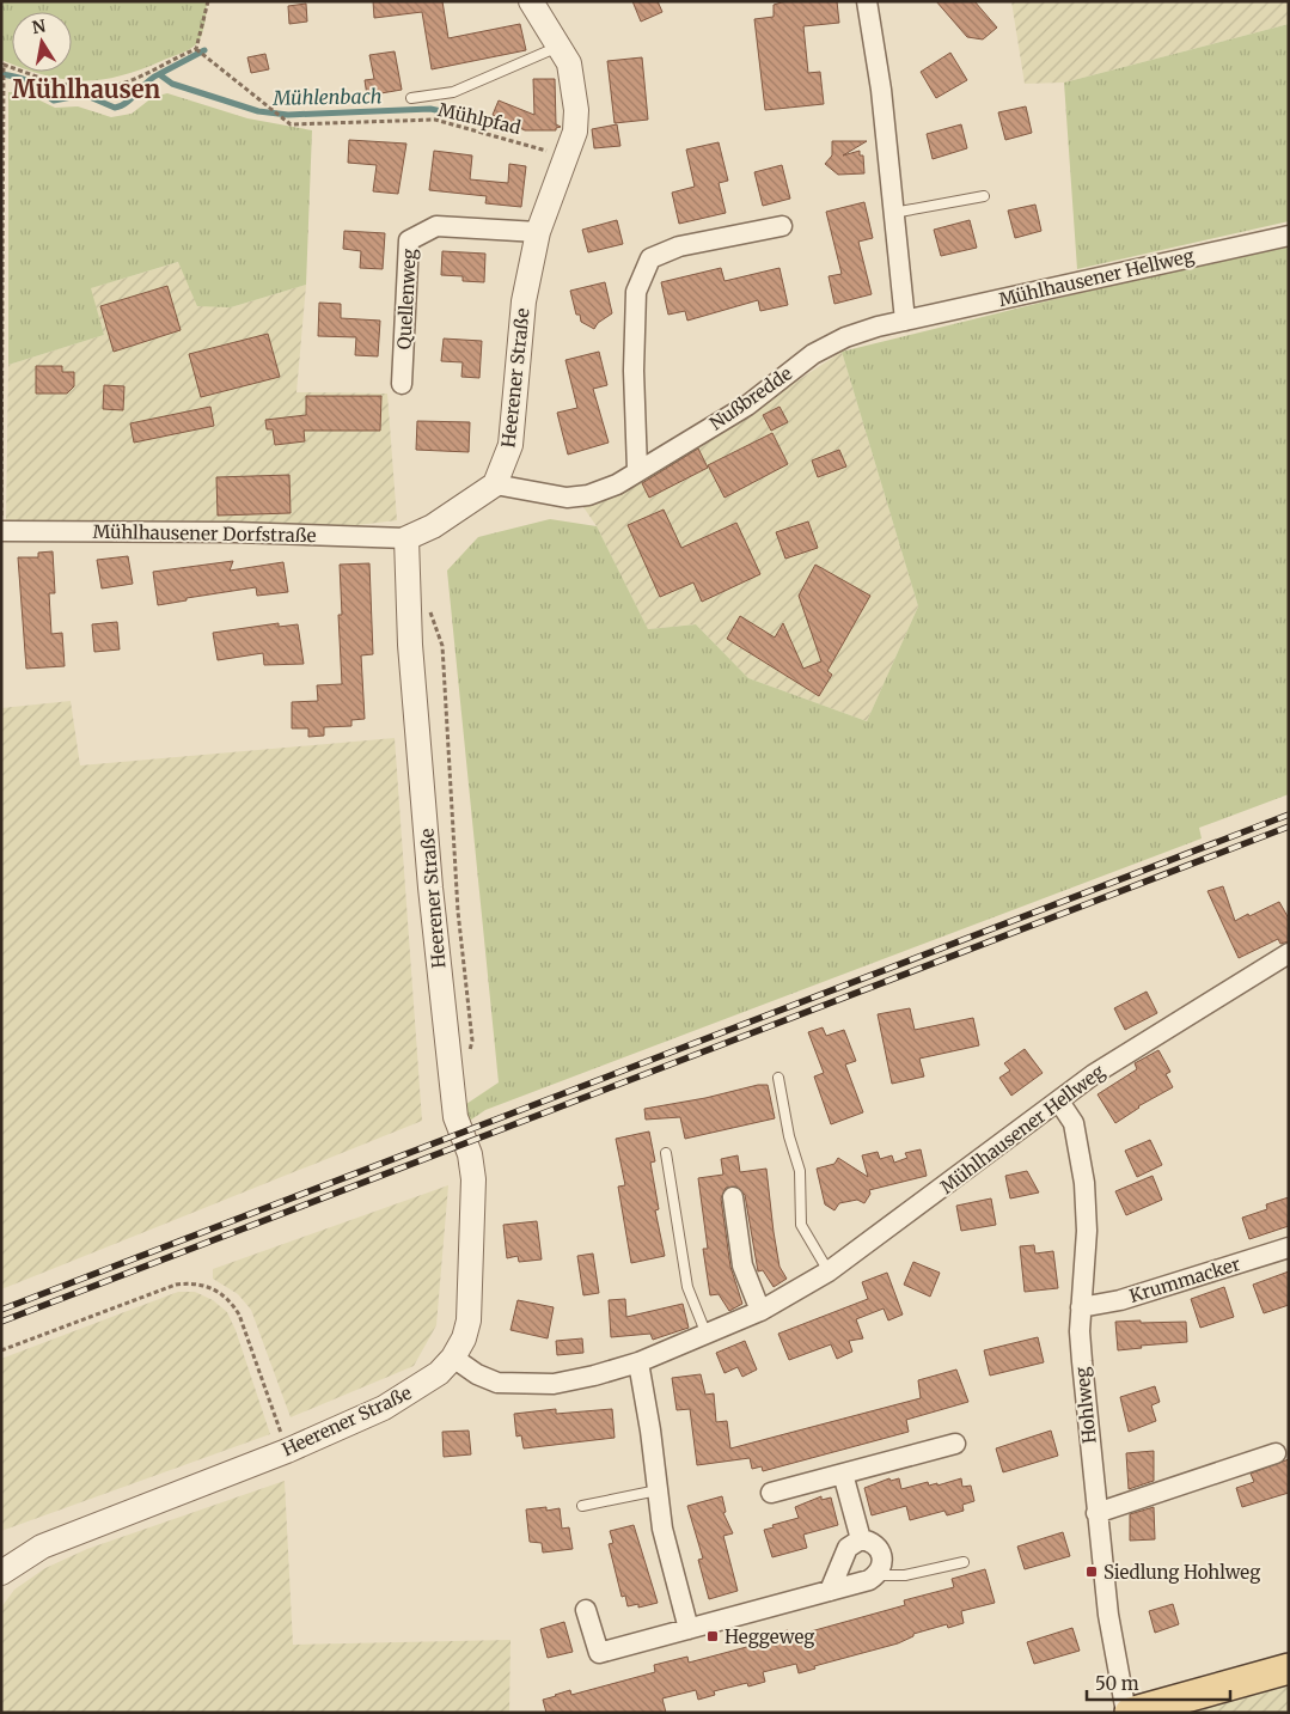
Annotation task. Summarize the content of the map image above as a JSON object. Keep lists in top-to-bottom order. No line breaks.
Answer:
{"streets":{"street":["Mühlhausener Hellweg","Quellenweg","Heerener Straße","Nußbredde","Mühlhausener Dorfstraße","Krummacker","Hohlweg"],"path":["Mühlpfad"]},"crossings":[["Mühlpfad","Heerener Straße"],["Mühlhausener Hellweg","Heerener Straße"],["Mühlhausener Hellweg","Nußbredde"],["Mühlhausener Hellweg","Hohlweg"],["Quellenweg","Heerener Straße"],["Heerener Straße","Nußbredde"],["Heerener Straße","Mühlhausener Dorfstraße"],["Krummacker","Hohlweg"]],"districts":["Mühlhausen"],"water":["Mühlenbach"],"places":{"transit":["Siedlung Hohlweg","Heggeweg"]},"scale_bar":"50 m","north":"top"}
